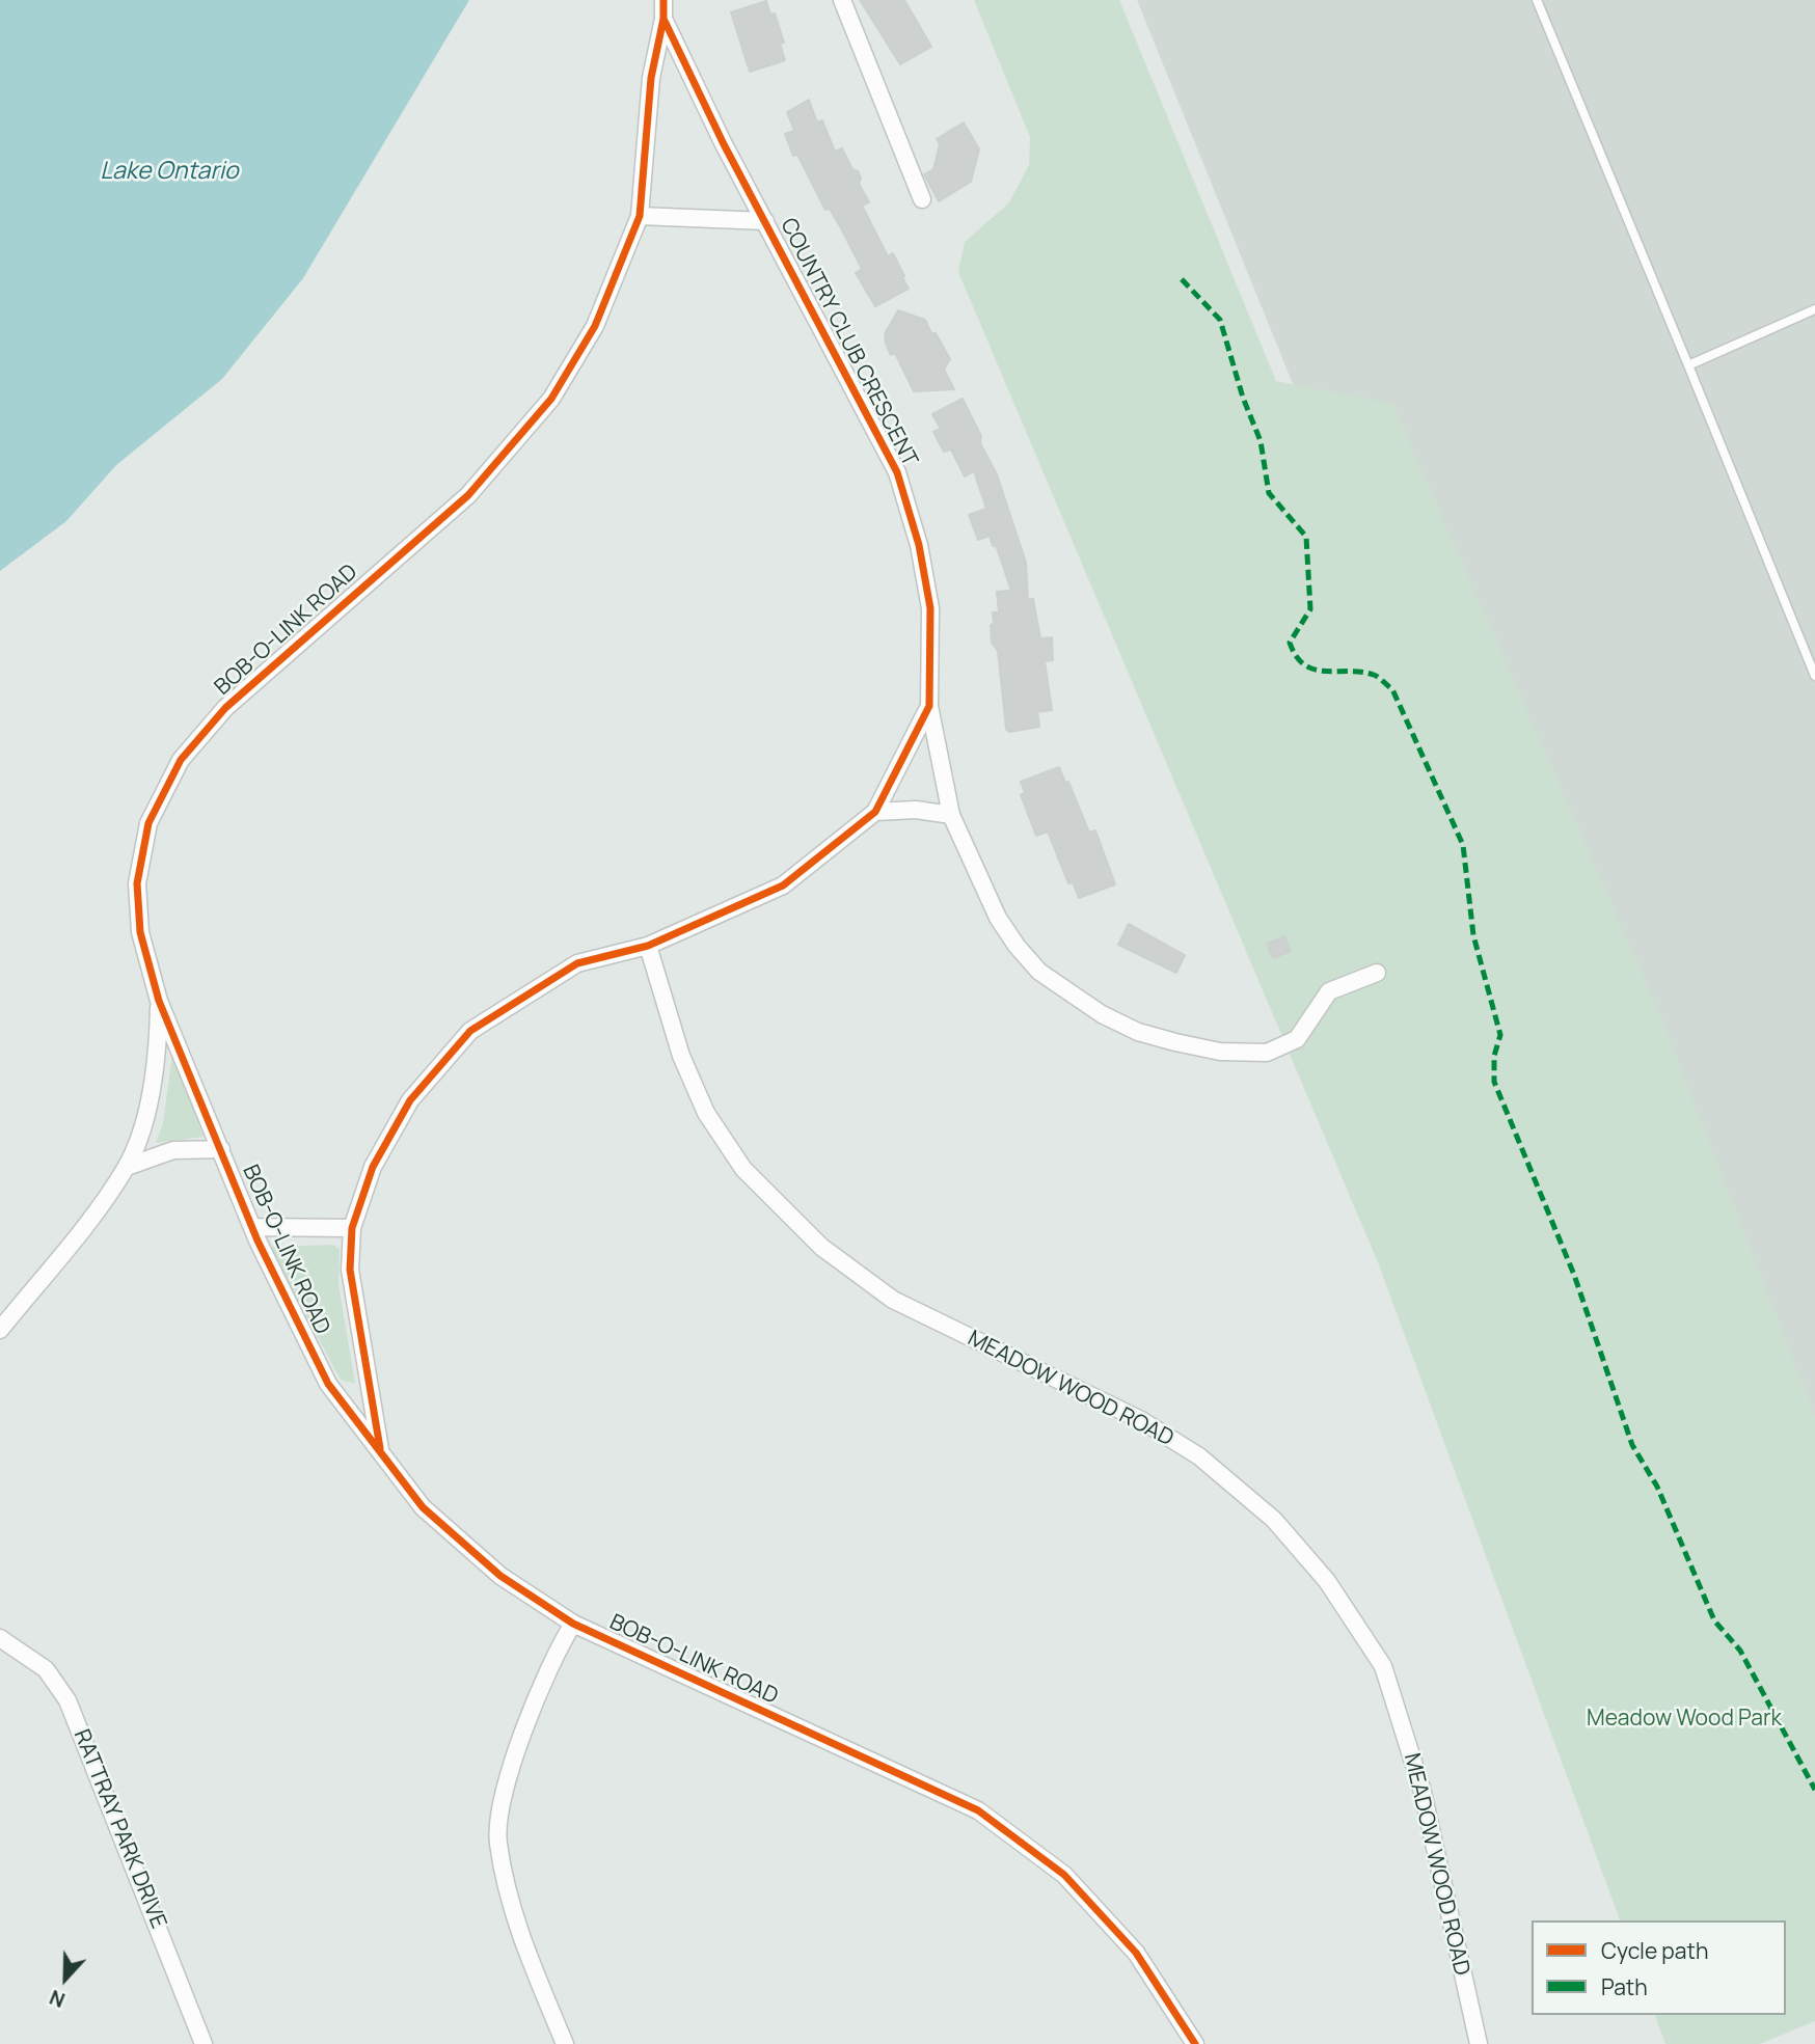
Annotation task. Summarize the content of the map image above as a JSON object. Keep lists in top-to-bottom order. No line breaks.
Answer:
{"streets":{"street":["COUNTRY CLUB CRESCENT","BOB-O-LINK ROAD","MEADOW WOOD ROAD","RATTRAY PARK DRIVE"]},"crossings":[["COUNTRY CLUB CRESCENT","BOB-O-LINK ROAD"],["COUNTRY CLUB CRESCENT","MEADOW WOOD ROAD"]],"water":["Lake Ontario"],"parks":["Meadow Wood Park"],"legend":["Cycle path","Path"],"north":"bottom"}
